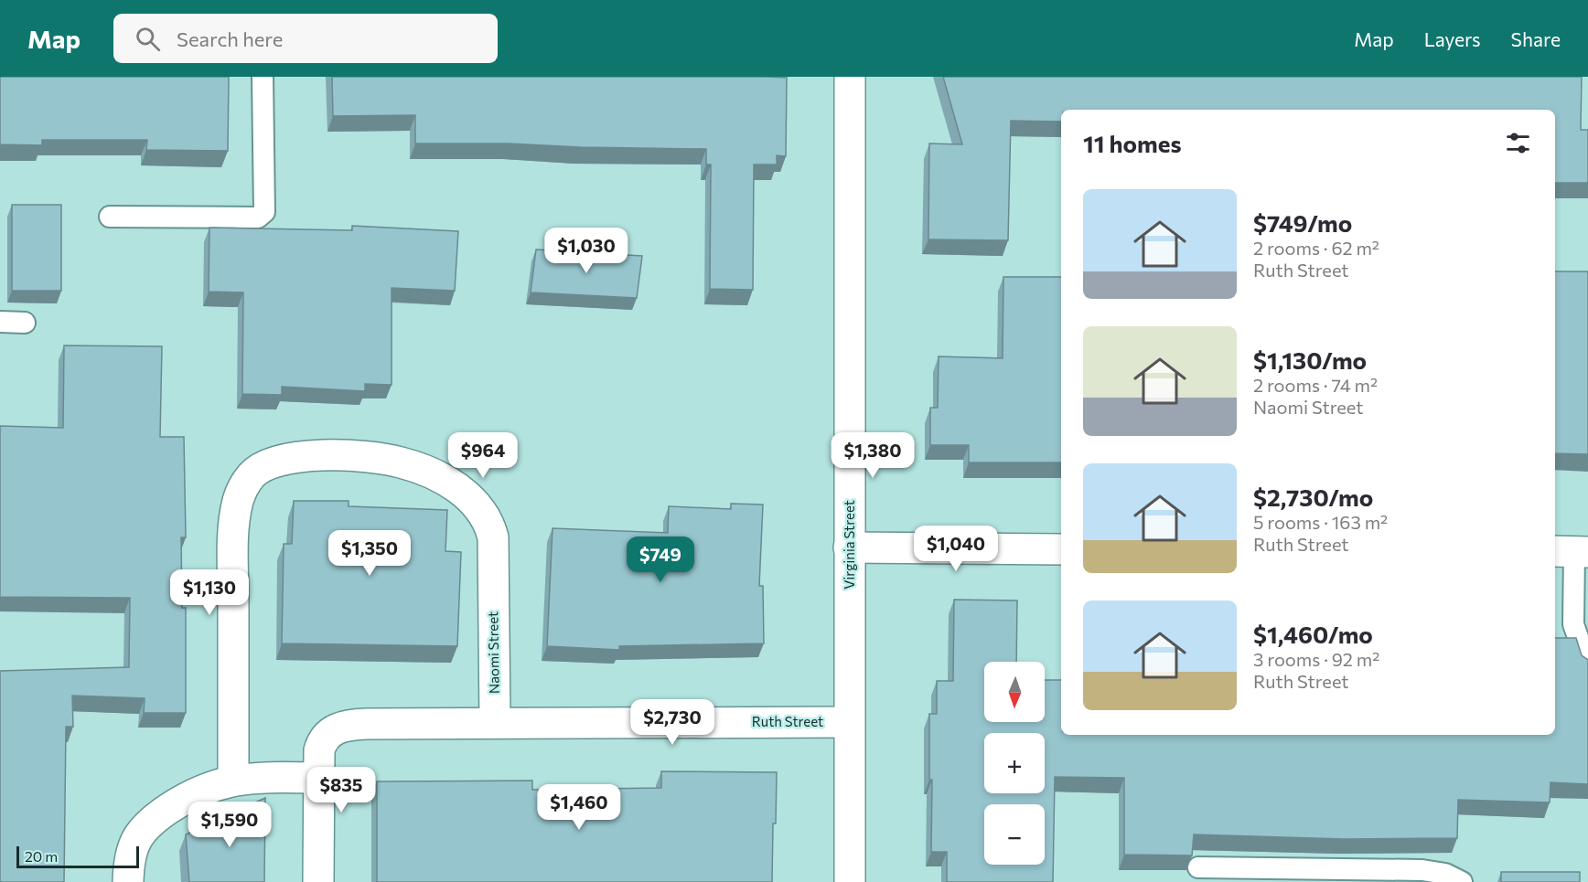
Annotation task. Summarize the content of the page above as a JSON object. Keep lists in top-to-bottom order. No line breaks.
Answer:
{"streets":{"street":["Virginia Street","Naomi Street","Ruth Street"]},"crossings":[["Virginia Street","Ruth Street"],["Naomi Street","Ruth Street"]],"scale_bar":"20 m","north":"bottom","page":{"header":"Map","search":"Search here","nav":["Map","Layers","Share"],"heading":"11 homes","list":[{"name":"$749/mo","note":"2 rooms · 62 m² · Ruth Street"},{"name":"$1,130/mo","note":"2 rooms · 74 m² · Naomi Street"},{"name":"$2,730/mo","note":"5 rooms · 163 m² · Ruth Street"},{"name":"$1,460/mo","note":"3 rooms · 92 m² · Ruth Street"}],"price":["$1,030","$964","$1,380","$1,040","$1,350","$749","$1,130","$2,730","$835","$1,460","$1,590"],"map_buttons":["+","−"],"scale":"20 m"}}
